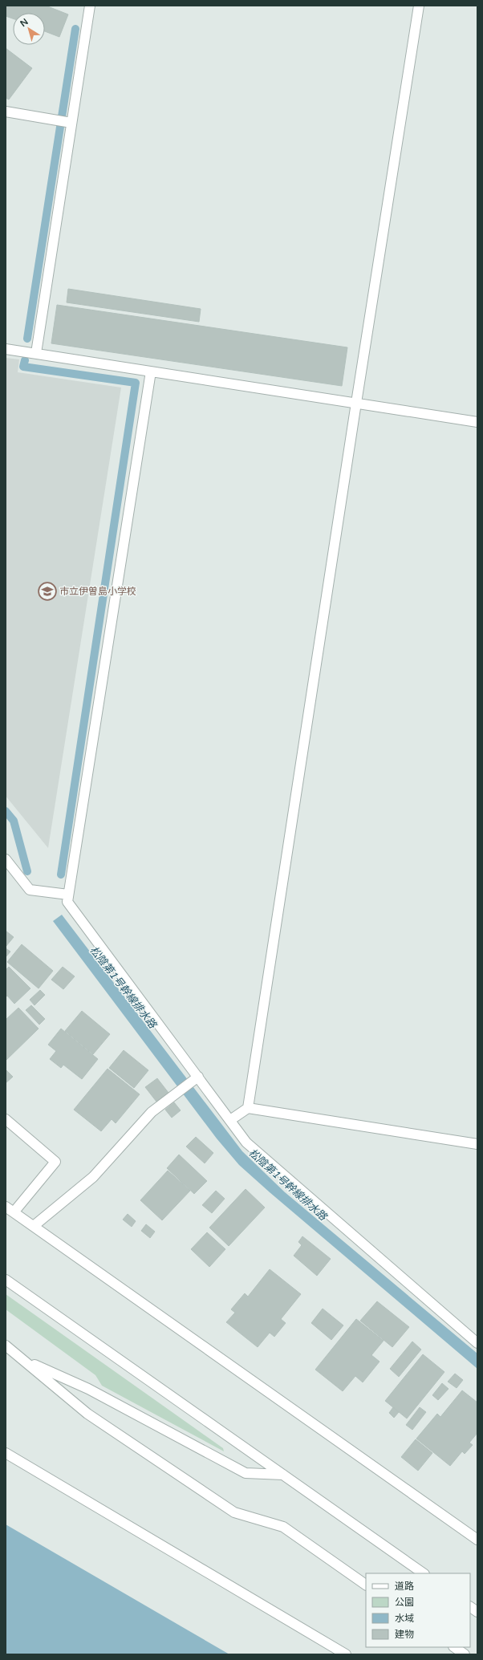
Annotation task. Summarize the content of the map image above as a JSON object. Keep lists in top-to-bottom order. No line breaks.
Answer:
{"water":["松陰第1号幹線排水路"],"places":{"school or university":["市立伊曽島小学校"]},"legend":["道路","公園","水域","建物"],"north":"top left"}
